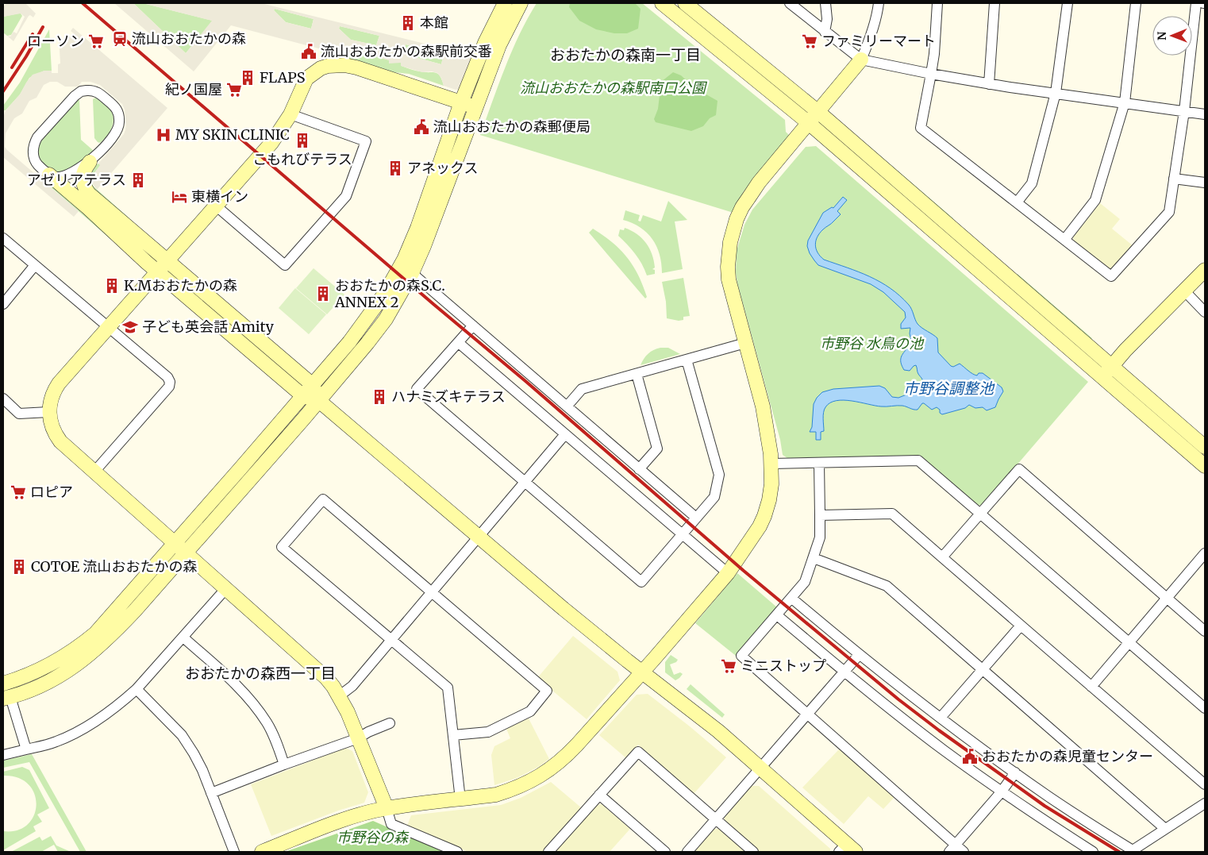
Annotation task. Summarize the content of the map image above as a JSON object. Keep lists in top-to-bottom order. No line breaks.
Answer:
{"districts":["おおたかの森南一丁目","おおたかの森西一丁目"],"water":["市野谷調整池"],"parks":["流山おおたかの森駅南口公園","市野谷 水鳥の池","市野谷の森"],"places":{"building":["本館","FLAPS","こもれびテラス","アネックス","アゼリアテラス","K.Mおおたかの森","おおたかの森S.C. ANNEX 2","ハナミズキテラス","COTOE 流山おおたかの森"],"station":["流山おおたかの森"],"supermarket":["ローソン","ファミリーマート","紀ノ国屋","ロピア","ミニストップ"],"public building":["流山おおたかの森駅前交番","流山おおたかの森郵便局","おおたかの森児童センター"],"hospital":["MY SKIN CLINIC"],"hotel":["東横イン"],"school or university":["子ども英会話 Amity"]},"north":"left"}
